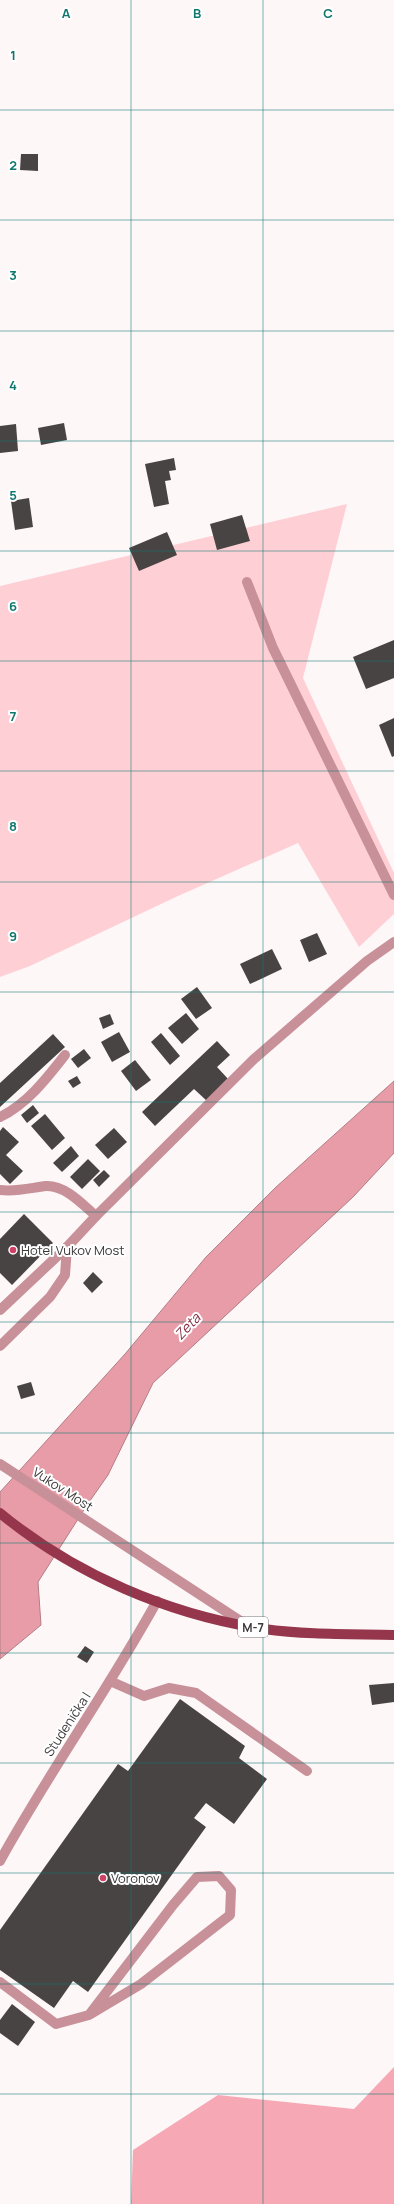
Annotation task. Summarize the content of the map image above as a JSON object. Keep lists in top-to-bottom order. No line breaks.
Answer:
{"streets":{"main road":["M-7"],"street":["Vukov Most","Studenička I"]},"crossings":[["Vukov Most","M-7"],["M-7","Studenička I"]],"water":["Zeta"],"places":["Hotel Vukov Most","Voronov"],"grid":{"columns":["A","B","C"],"rows":["1","2","3","4","5","6","7","8","9"]}}
